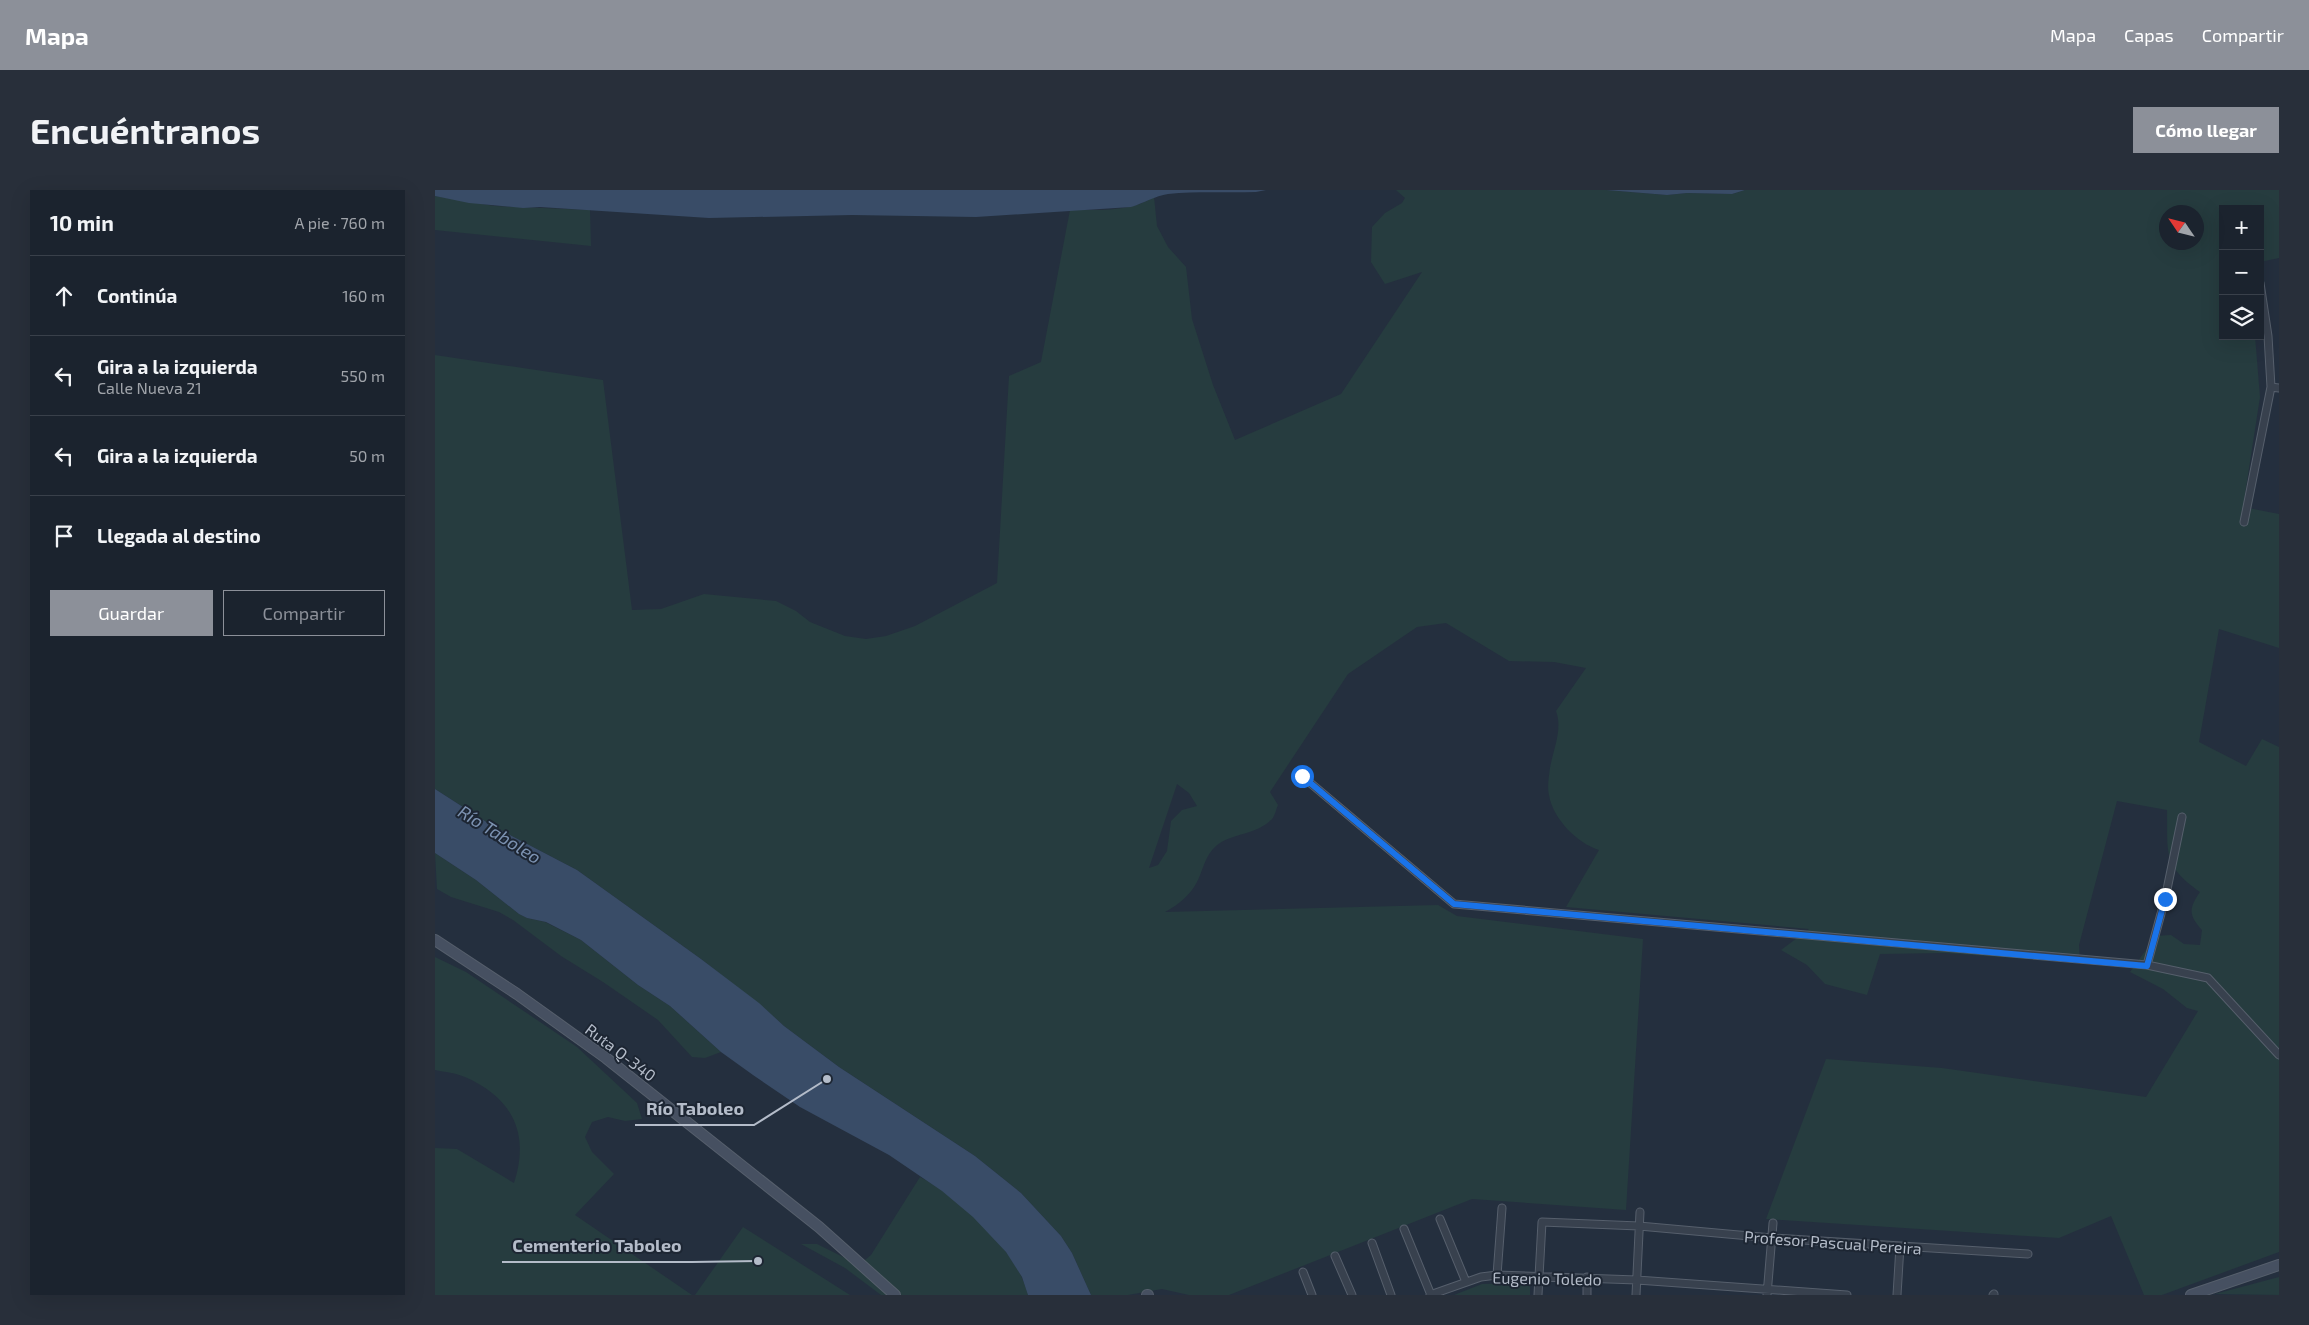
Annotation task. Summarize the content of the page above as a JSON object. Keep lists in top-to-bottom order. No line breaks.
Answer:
{"streets":{"street":["Ruta Q-340","Profesor Pascual Pereira","Eugenio Toledo"]},"crossings":[["Profesor Pascual Pereira","Eugenio Toledo"]],"water":["Río Taboleo"],"places":["Río Taboleo","Cementerio Taboleo"],"north":"top left","page":{"header":"Mapa","nav":["Mapa","Capas","Compartir"],"buttons":["Cómo llegar",["Guardar","Compartir"]],"title":"Encuéntranos","heading":["10 min","A pie · 760 m"],"map_buttons":["+","−"],"list":[["Continúa","160 m"],["Gira a la izquierda","Calle Nueva 21","550 m"],["Gira a la izquierda","50 m"],"Llegada al destino"]}}
